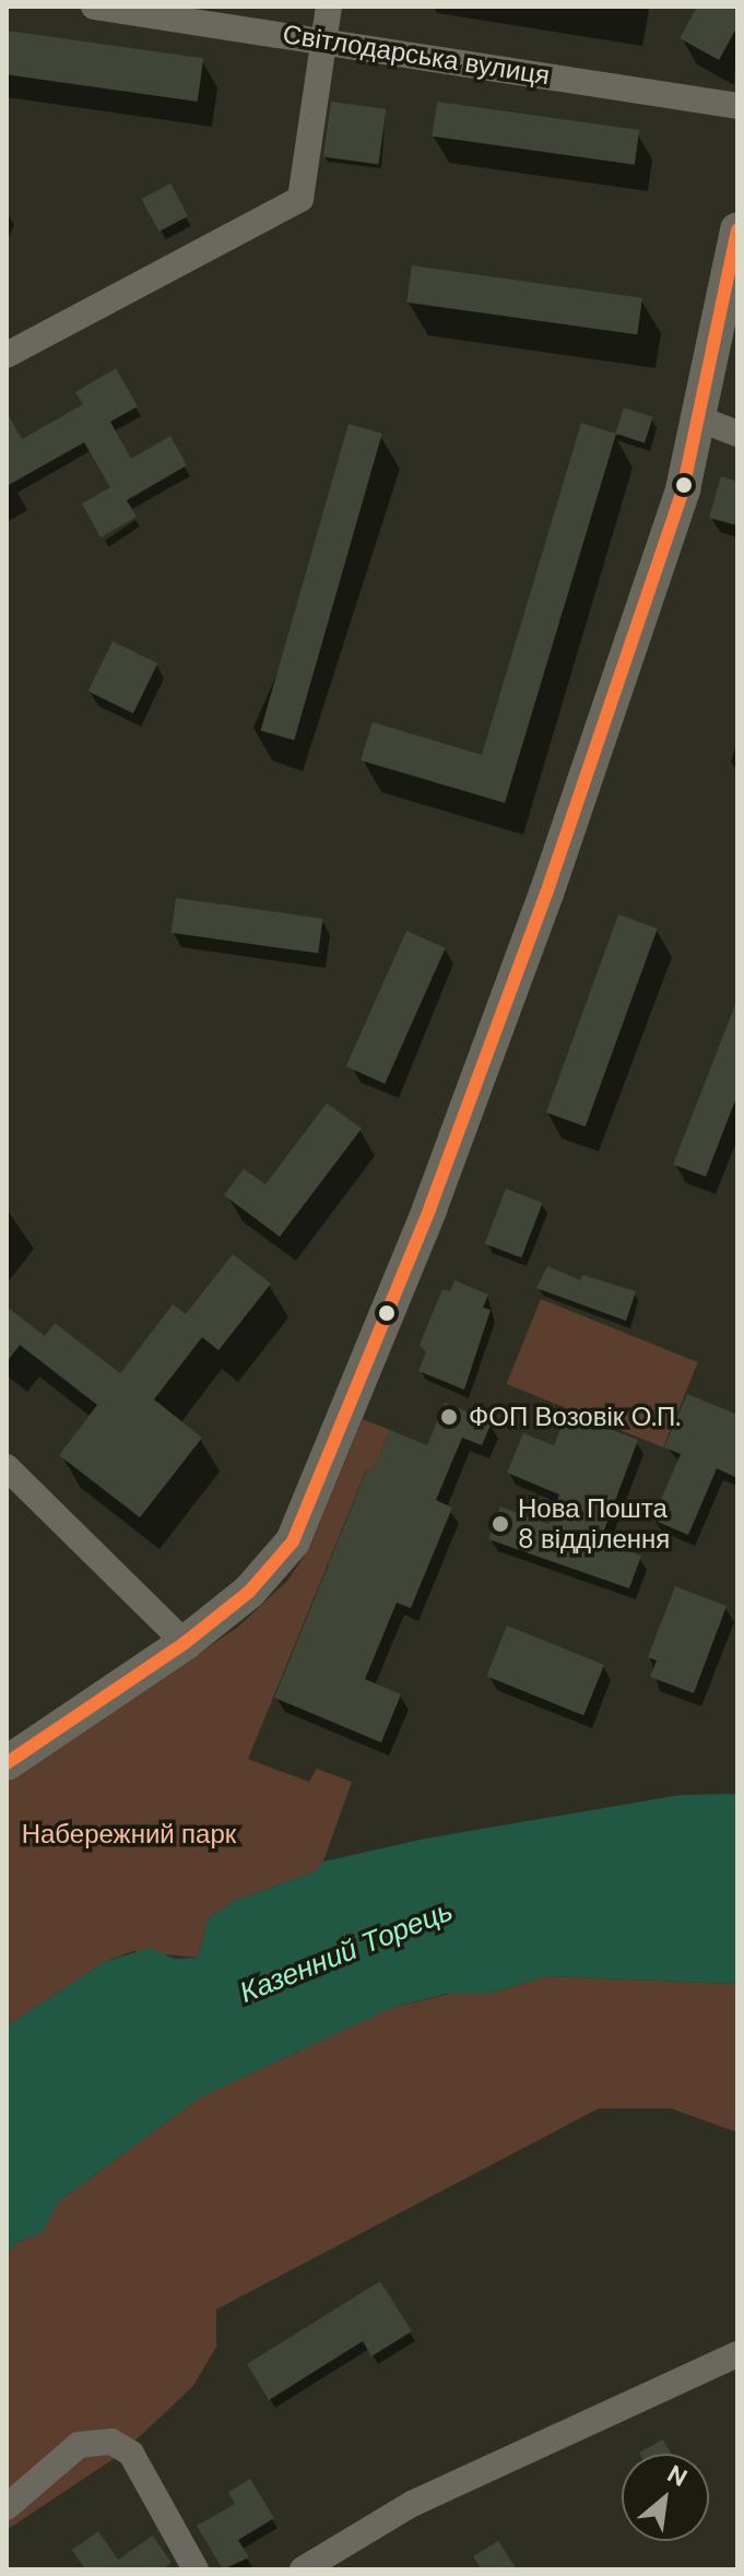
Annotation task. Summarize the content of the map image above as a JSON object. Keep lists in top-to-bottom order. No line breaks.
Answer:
{"streets":{"street":["Світлодарська вулиця"]},"water":["Казенний Торець"],"parks":["Набережний парк"],"places":["ФОП Возовік О.П.","Нова Пошта 8 відділення"],"north":"top right"}
